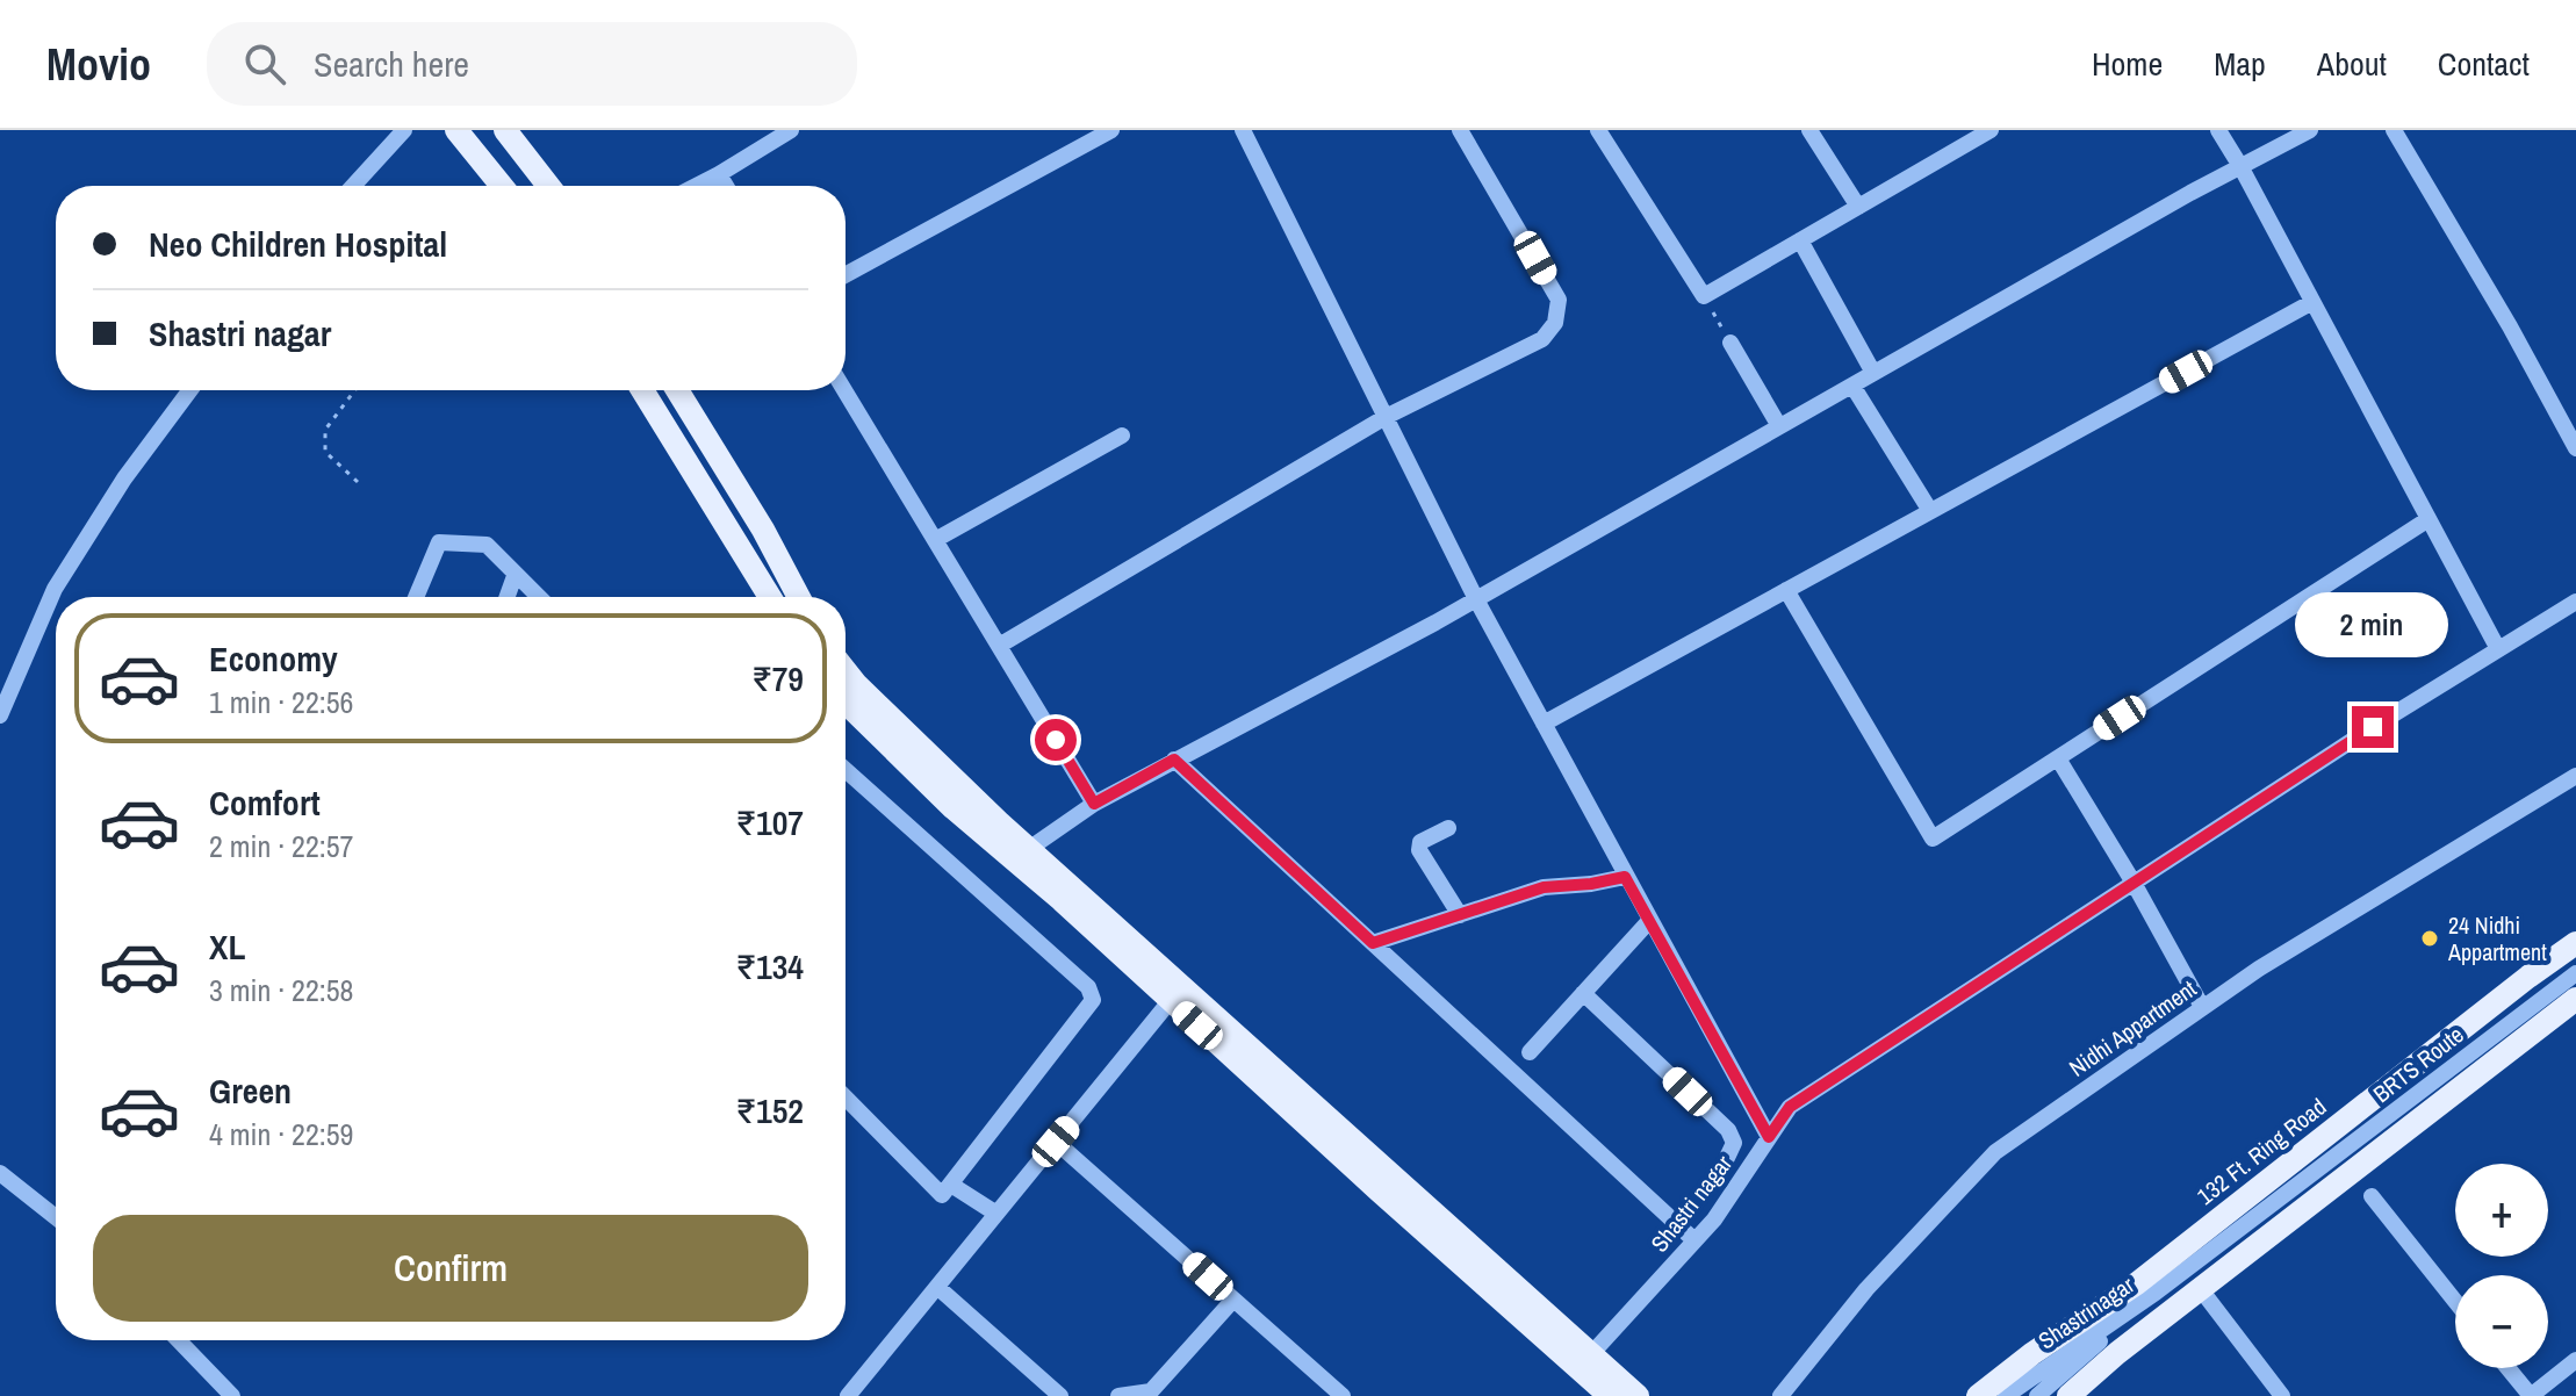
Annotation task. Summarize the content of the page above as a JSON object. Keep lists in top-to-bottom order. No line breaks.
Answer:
{"streets":{"main road":["132 Ft. Ring Road"],"street":["Nidhi Appartment","BRTS Route","Shastri nagar","Shastrinagar"]},"crossings":[["BRTS Route","Shastrinagar"]],"places":["24 Nidhi Appartment"],"page":{"header":"Movio","search":"Search here","nav":["Home","Map","About","Contact"],"banner":["Neo Children Hospital","Shastri nagar"],"bubble":"2 min","list":[{"name":"Economy","note":"1 min · 22:56","value":"₹79"},{"name":"Comfort","note":"2 min · 22:57","value":"₹107"},{"name":"XL","note":"3 min · 22:58","value":"₹134"},{"name":"Green","note":"4 min · 22:59","value":"₹152"}],"map_buttons":["+","−"],"buttons":"Confirm"}}
